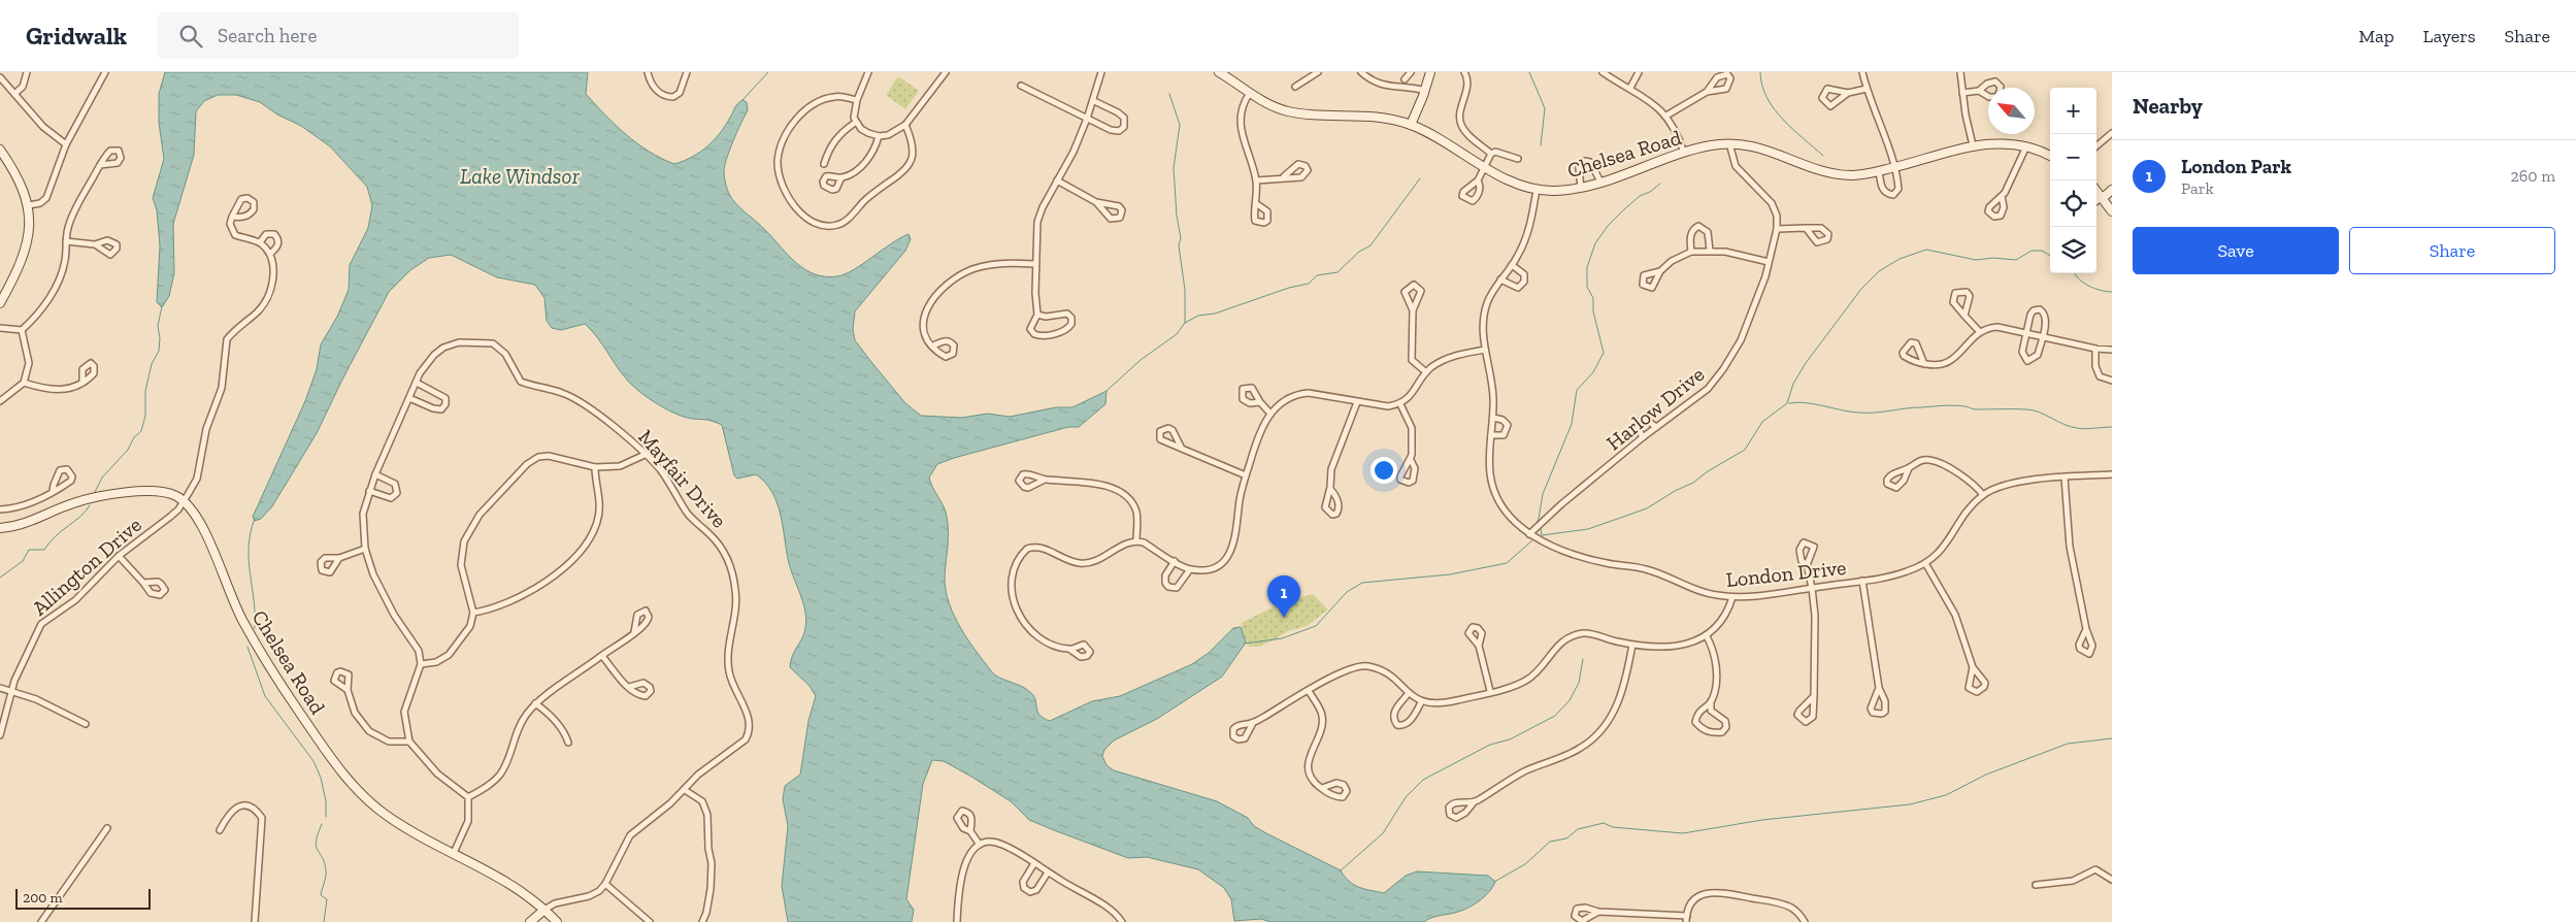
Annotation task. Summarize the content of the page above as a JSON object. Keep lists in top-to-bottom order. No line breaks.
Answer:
{"streets":{"street":["Chelsea Road","Harlow Drive","Mayfair Drive","Allington Drive","London Drive"]},"crossings":[["Chelsea Road","Harlow Drive"],["Chelsea Road","Allington Drive"],["Chelsea Road","London Drive"],["Harlow Drive","London Drive"]],"water":["Lake Windsor"],"scale_bar":"200 m","north":"top left","page":{"header":"Gridwalk","search":"Search here","nav":["Map","Layers","Share"],"heading":"Nearby","map_buttons":["+","−"],"list":[{"mark":"1","name":"London Park","note":"Park","value":"260 m"}],"buttons":["Save","Share"],"pins":"1","scale":"200 m"}}
